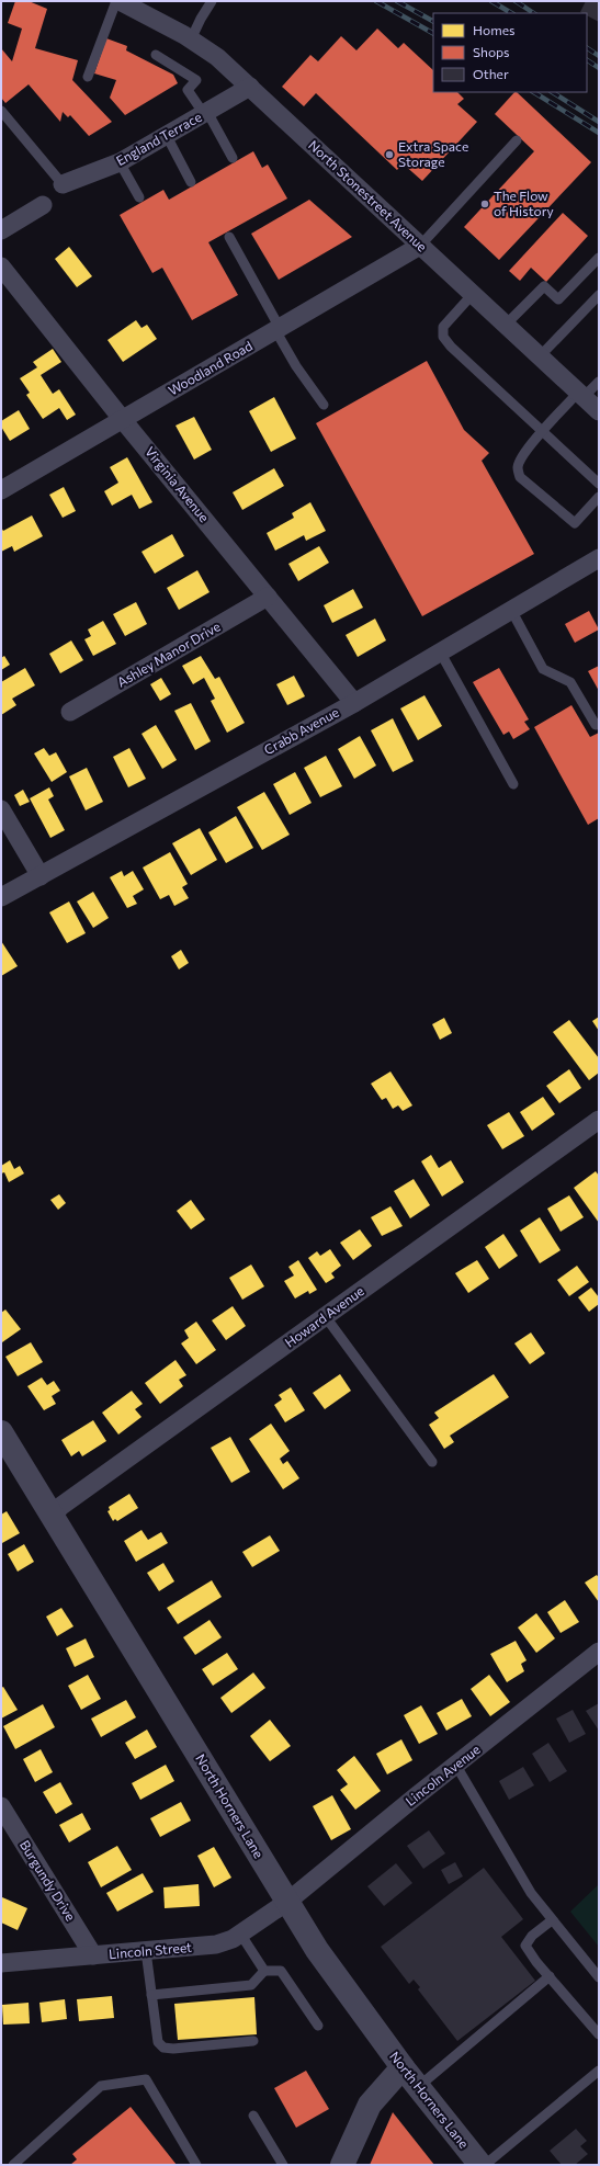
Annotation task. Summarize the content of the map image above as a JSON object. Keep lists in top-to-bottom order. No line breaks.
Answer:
{"streets":{"street":["England Terrace","North Stonestreet Avenue","Woodland Road","Virginia Avenue","Ashley Manor Drive","Crabb Avenue","Howard Avenue","Lincoln Avenue","North Horners Lane","Burgundy Drive","Lincoln Street"]},"crossings":[["England Terrace","North Stonestreet Avenue"],["North Stonestreet Avenue","Woodland Road"],["Woodland Road","Virginia Avenue"],["Virginia Avenue","Ashley Manor Drive"],["Virginia Avenue","Crabb Avenue"],["Howard Avenue","North Horners Lane"],["Lincoln Avenue","North Horners Lane"],["Lincoln Avenue","Lincoln Street"],["North Horners Lane","Lincoln Street"],["Burgundy Drive","Lincoln Street"]],"places":["Extra Space Storage","The Flow of History"],"legend":["Homes","Shops","Other"]}
